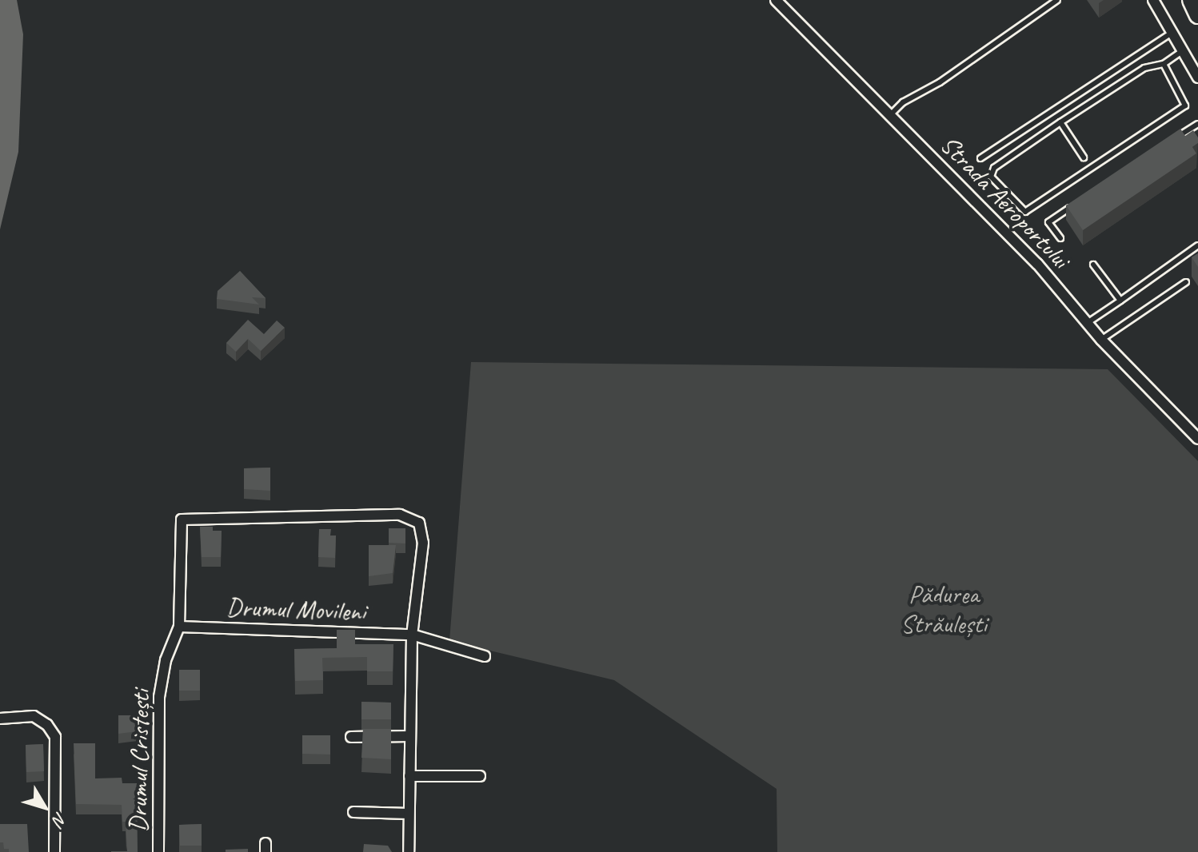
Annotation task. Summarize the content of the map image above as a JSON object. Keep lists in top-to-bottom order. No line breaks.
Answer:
{"streets":{"street":["Strada Aeroportului","Drumul Movileni","Drumul Cristești"]},"crossings":[["Drumul Movileni","Drumul Cristești"]],"parks":["Pădurea Străulești"],"north":"bottom right"}
